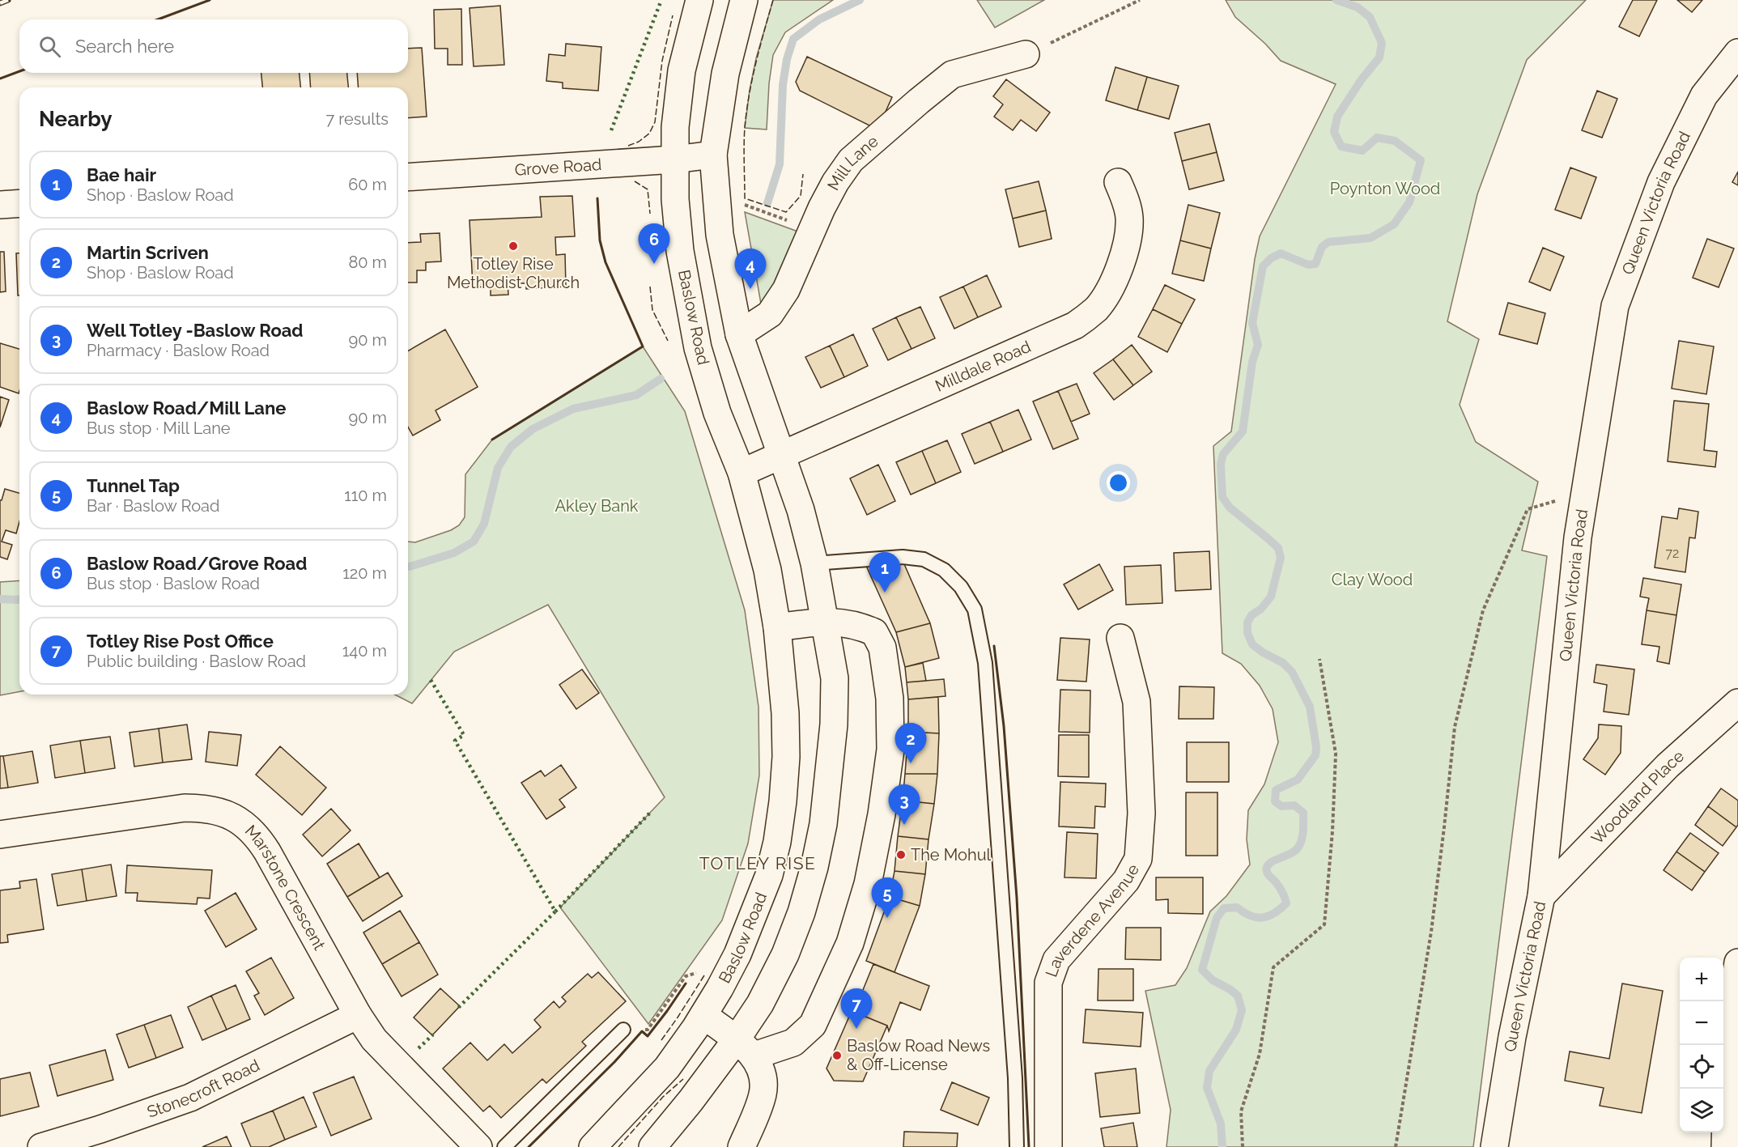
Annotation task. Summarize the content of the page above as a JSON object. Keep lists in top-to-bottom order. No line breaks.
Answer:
{"streets":{"street":["Mill Lane","Grove Road","Queen Victoria Road","Baslow Road","Milldale Road","Woodland Place","Marstone Crescent","Laverdene Avenue","Stonecroft Road"]},"crossings":[["Grove Road","Baslow Road"],["Queen Victoria Road","Woodland Place"],["Baslow Road","Milldale Road"],["Marstone Crescent","Stonecroft Road"]],"districts":["TOTLEY RISE"],"parks":["Poynton Wood","Akley Bank","Clay Wood"],"places":["Totley Rise Methodist Church","The Mohul","Baslow Road News & Off-License"],"house_numbers":["72"],"page":{"search":"Search here","heading":["Nearby","7 results"],"list":[{"mark":"1","name":"Bae hair","note":"Shop · Baslow Road","value":"60 m"},{"mark":"2","name":"Martin Scriven","note":"Shop · Baslow Road","value":"80 m"},{"mark":"3","name":"Well Totley -Baslow Road","note":"Pharmacy · Baslow Road","value":"90 m"},{"mark":"4","name":"Baslow Road/Mill Lane","note":"Bus stop · Mill Lane","value":"90 m"},{"mark":"5","name":"Tunnel Tap","note":"Bar · Baslow Road","value":"110 m"},{"mark":"6","name":"Baslow Road/Grove Road","note":"Bus stop · Baslow Road","value":"120 m"},{"mark":"7","name":"Totley Rise Post Office","note":"Public building · Baslow Road","value":"140 m"}],"pins":["6","4","1","2","3","5","7"],"map_buttons":["+","−"]}}
